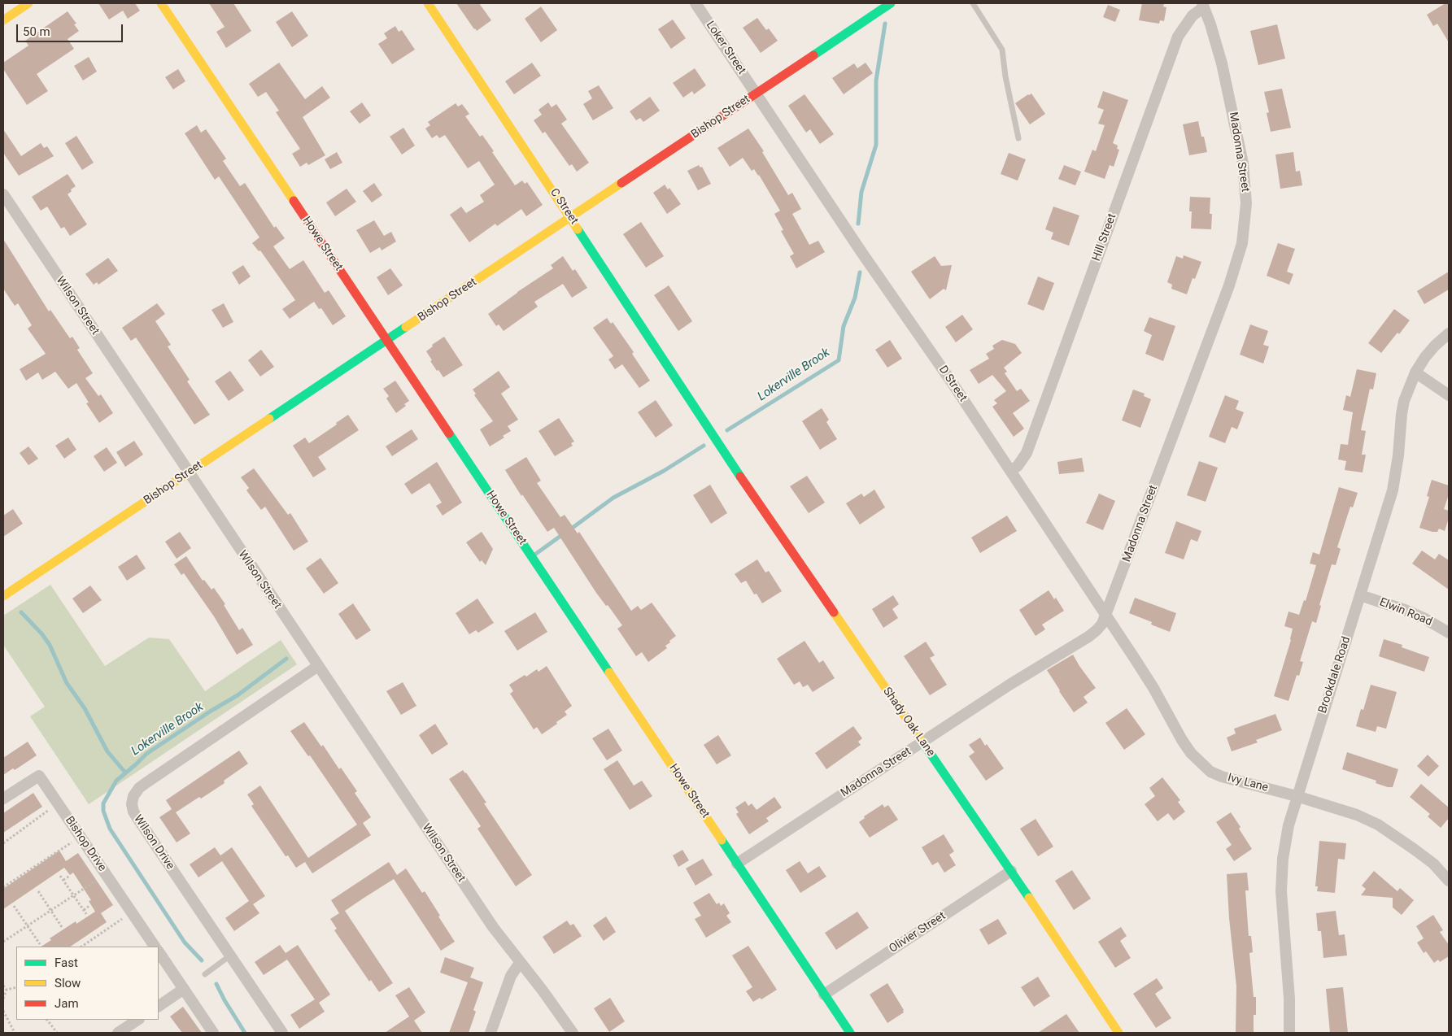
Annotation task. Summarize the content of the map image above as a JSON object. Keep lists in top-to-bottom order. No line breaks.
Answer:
{"streets":{"street":["Loker Street","Bishop Street","Madonna Street","C Street","Hill Street","Howe Street","Wilson Street","D Street","Elwin Road","Brookdale Road","Shady Oak Lane","Ivy Lane","Wilson Drive","Bishop Drive","Olivier Street"]},"crossings":[["Loker Street","Bishop Street"],["Loker Street","D Street"],["Bishop Street","C Street"],["Bishop Street","Howe Street"],["Bishop Street","Wilson Street"],["Madonna Street","Hill Street"],["Madonna Street","Howe Street"],["Madonna Street","D Street"],["Madonna Street","Shady Oak Lane"],["Madonna Street","Ivy Lane"],["C Street","Shady Oak Lane"],["Hill Street","D Street"],["Howe Street","Olivier Street"],["Wilson Street","Wilson Drive"],["D Street","Ivy Lane"],["Elwin Road","Brookdale Road"],["Brookdale Road","Ivy Lane"],["Shady Oak Lane","Olivier Street"]],"water":["Lokerville Brook"],"legend":["Fast","Slow","Jam"],"scale_bar":"50 m"}
